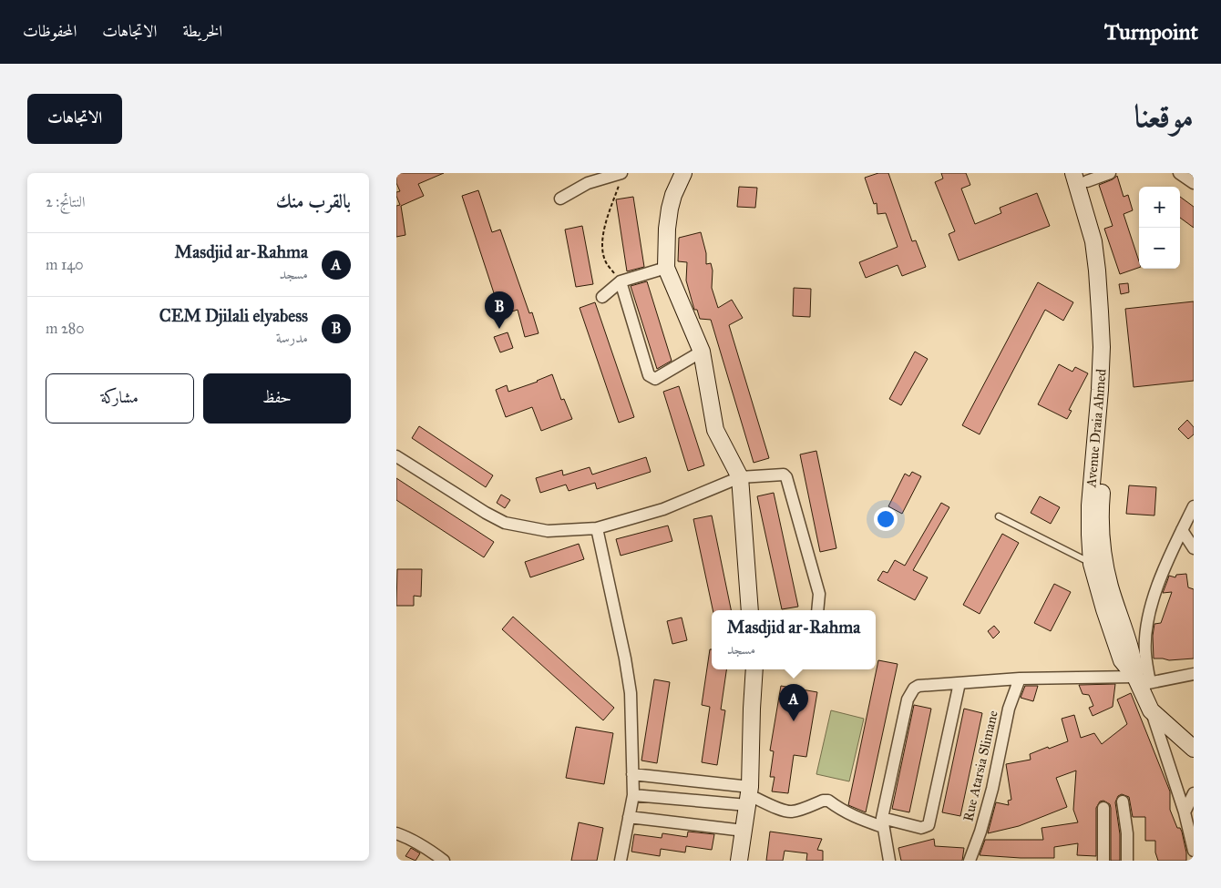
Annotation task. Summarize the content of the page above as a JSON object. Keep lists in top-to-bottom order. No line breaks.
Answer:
{"streets":{"street":["Avenue Draia Ahmed","Rue Atarsia Slimane"]},"page":{"header":"Turnpoint","nav":["الخريطة","الاتجاهات","المحفوظات"],"title":"موقعنا","buttons":["الاتجاهات",["حفظ","مشاركة"]],"heading":["بالقرب منك","النتائج: 2"],"map_buttons":["+","−"],"list":[{"mark":"A","name":"Masdjid ar-Rahma","note":"مسجد","value":"140 m"},{"mark":"B","name":"CEM Djilali elyabess","note":"مدرسة","value":"280 m"}],"pins":["B","A"],"popup":["Masdjid ar-Rahma","مسجد"]}}
